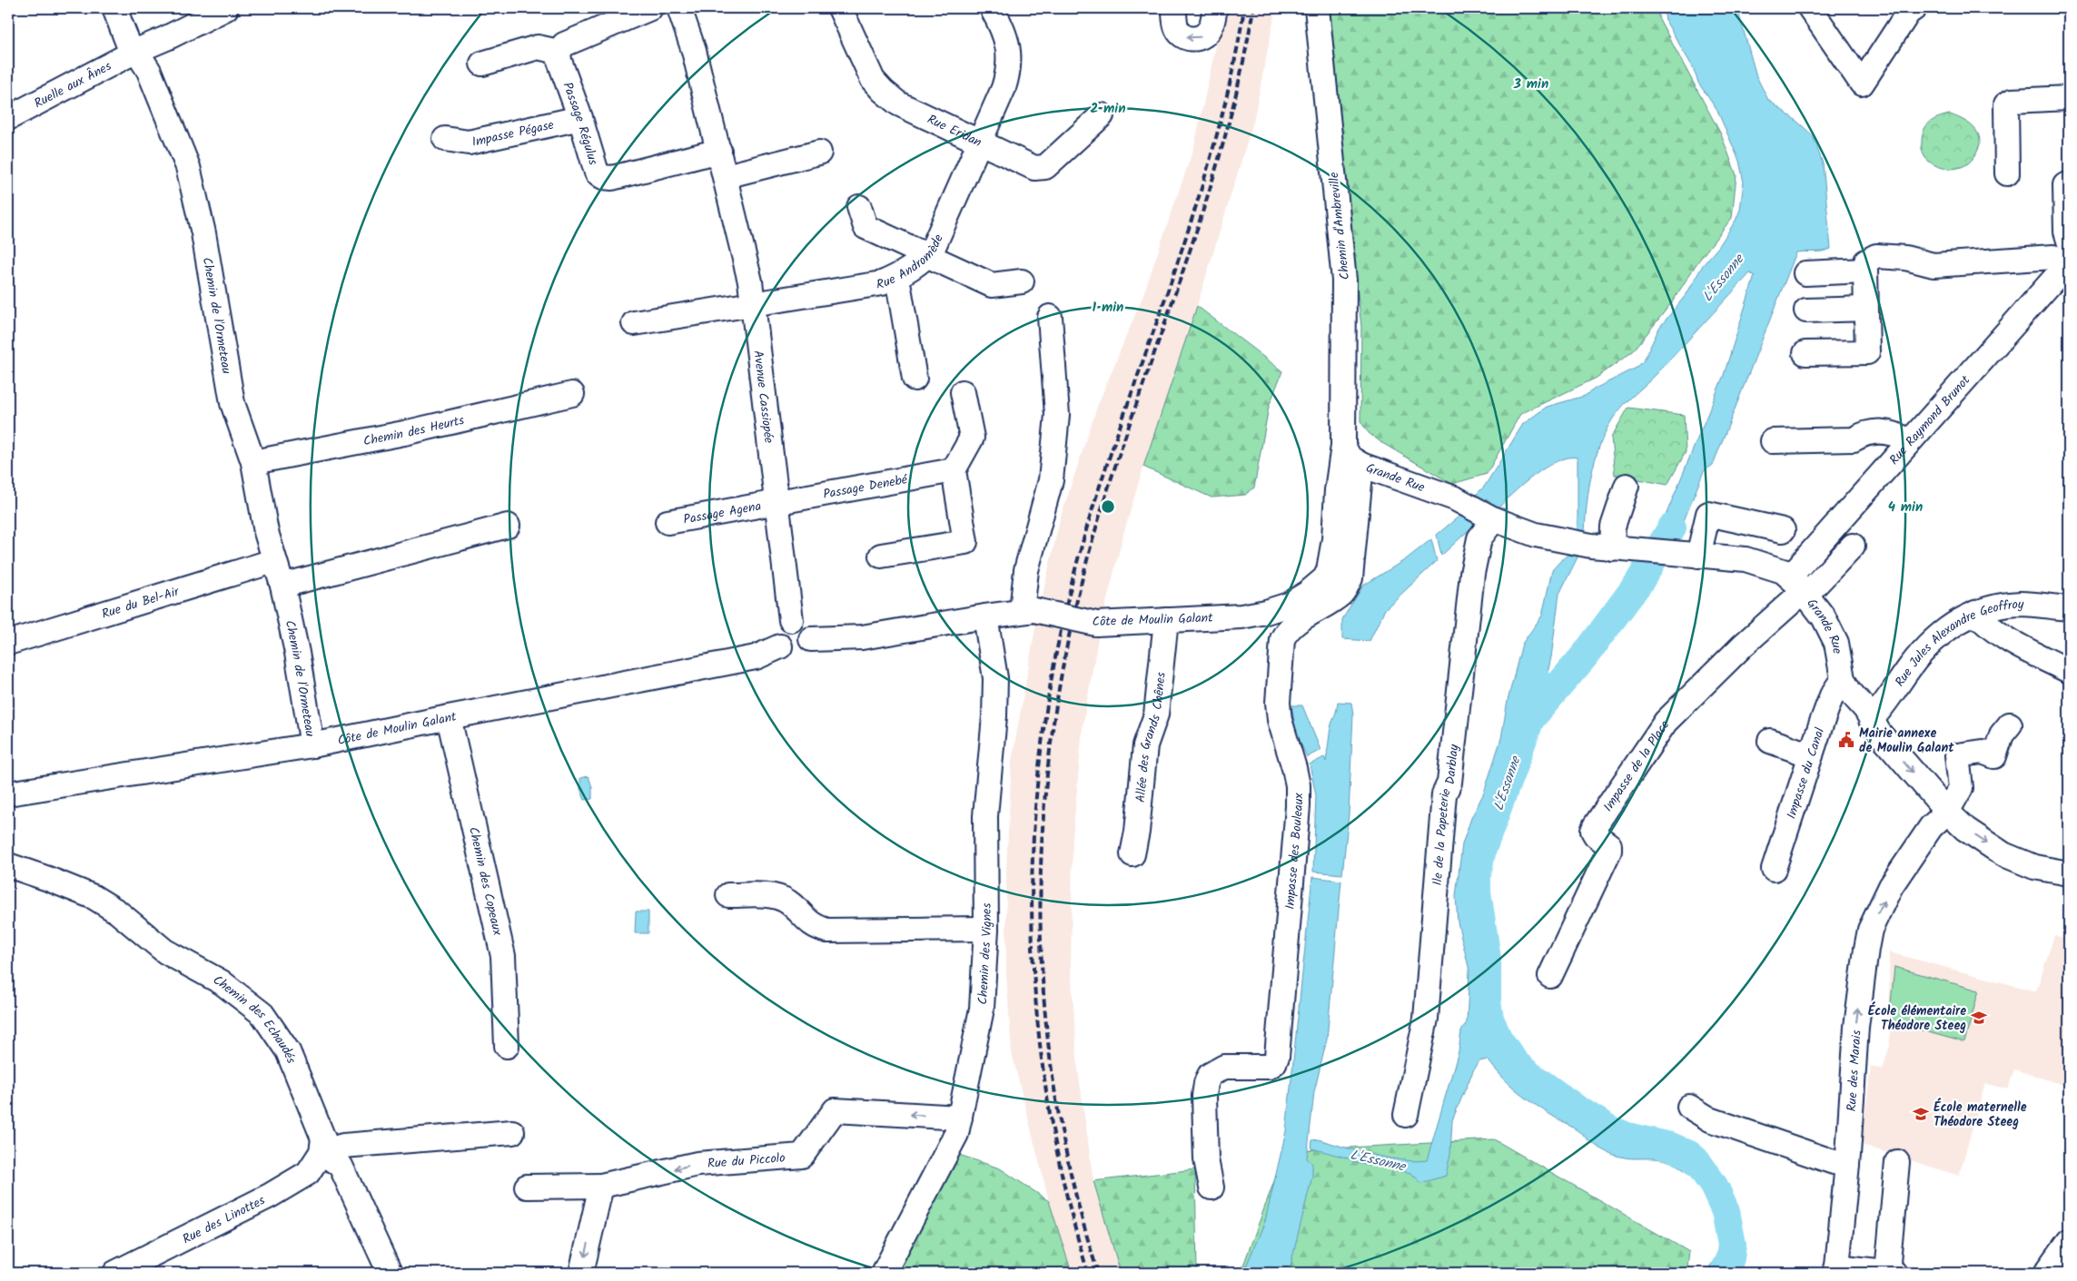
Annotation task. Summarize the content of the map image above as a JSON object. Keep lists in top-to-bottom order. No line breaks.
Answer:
{"streets":{"street":["Ruelle aux Ânes","Passage Régulus","Rue Eridan","Impasse Pégase","Chemin d'Ambreville","Rue Andromède","Chemin de l'Ormeteau","Avenue Cassiopée","Rue Raymond Brunot","Chemin des Heurts","Grande Rue","Passage Denebé","Passage Agena","Rue du Bel-Air","Côte de Moulin Galant","Rue Jules Alexandre Geoffroy","Allée des Grands Chênes","Impasse de la Place","Impasse du Canal","Ile de la Papeterie Darblay","Impasse des Bouleaux","Chemin des Copeaux","Chemin des Vignes","Chemin des Echaudés","Rue des Marais","Rue du Piccolo","Rue des Linottes"]},"crossings":[["Ruelle aux Ânes","Chemin de l'Ormeteau"],["Passage Régulus","Impasse Pégase"],["Passage Régulus","Avenue Cassiopée"],["Rue Eridan","Rue Andromède"],["Chemin d'Ambreville","Grande Rue"],["Chemin d'Ambreville","Côte de Moulin Galant"],["Rue Andromède","Avenue Cassiopée"],["Chemin de l'Ormeteau","Chemin des Heurts"],["Chemin de l'Ormeteau","Rue du Bel-Air"],["Chemin de l'Ormeteau","Côte de Moulin Galant"],["Avenue Cassiopée","Passage Denebé"],["Avenue Cassiopée","Passage Agena"],["Avenue Cassiopée","Côte de Moulin Galant"],["Rue Raymond Brunot","Grande Rue"],["Rue Raymond Brunot","Impasse de la Place"],["Grande Rue","Côte de Moulin Galant"],["Grande Rue","Rue Jules Alexandre Geoffroy"],["Grande Rue","Impasse de la Place"],["Grande Rue","Impasse du Canal"],["Grande Rue","Ile de la Papeterie Darblay"],["Grande Rue","Impasse des Bouleaux"],["Grande Rue","Rue des Marais"],["Passage Denebé","Passage Agena"],["Côte de Moulin Galant","Allée des Grands Chênes"],["Côte de Moulin Galant","Chemin des Copeaux"],["Côte de Moulin Galant","Chemin des Vignes"],["Chemin des Vignes","Rue du Piccolo"],["Chemin des Echaudés","Rue des Linottes"]],"one_way":["Rue des Marais"],"water":["L'Essonne"],"places":{"public building":["Mairie annexe de Moulin Galant"],"school or university":["École élémentaire Théodore Steeg","École maternelle Théodore Steeg"]},"rings":["3 min","2 min","1 min","4 min"]}
